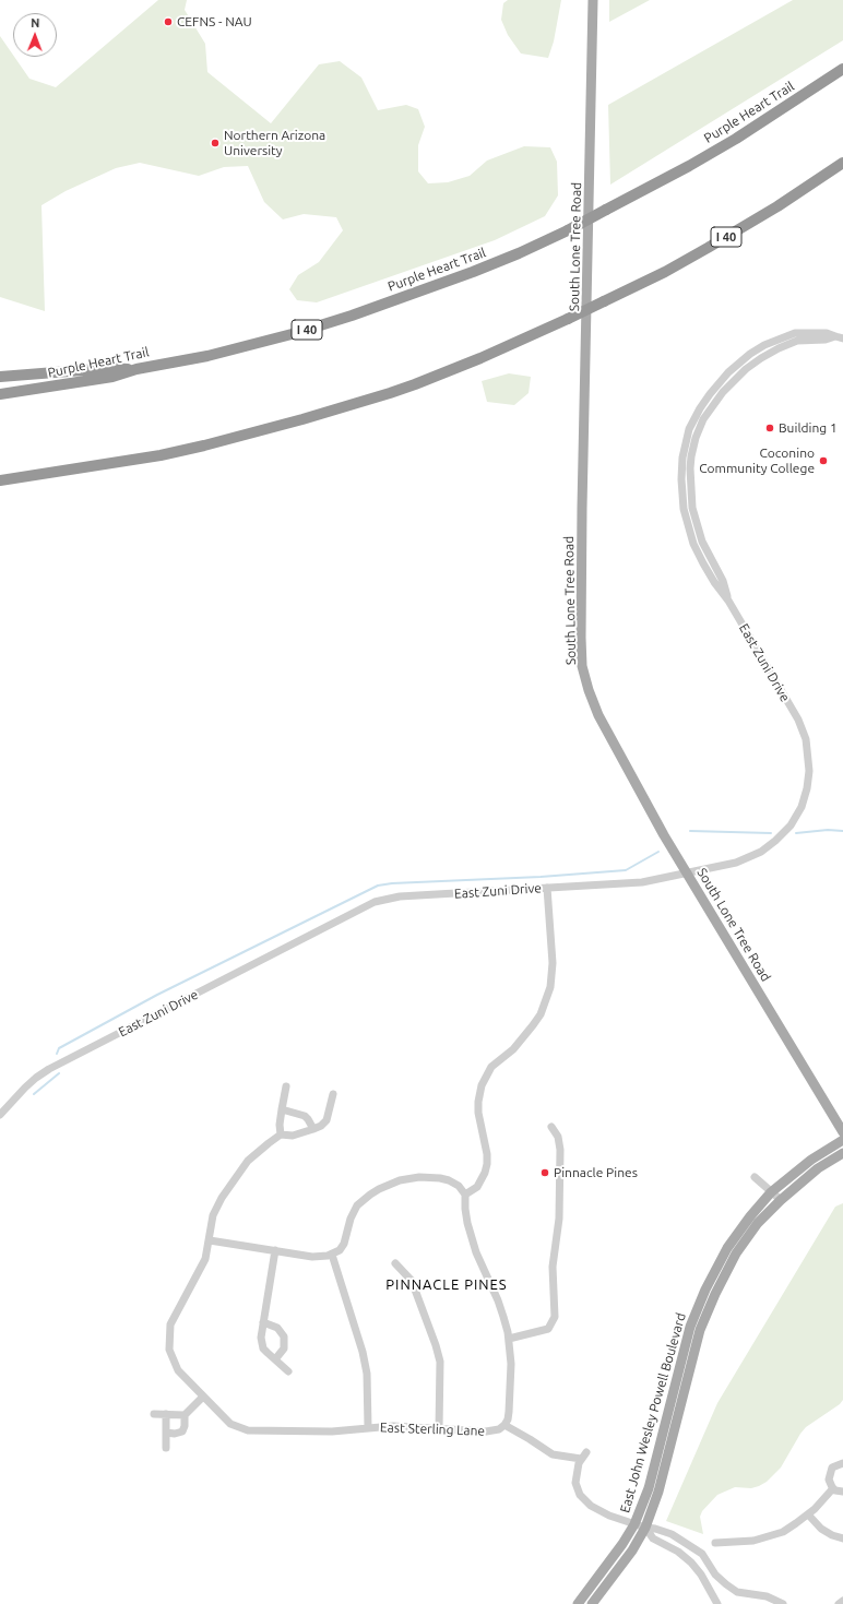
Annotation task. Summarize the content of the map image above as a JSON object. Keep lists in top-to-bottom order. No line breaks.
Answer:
{"streets":{"highway":["Purple Heart Trail","I 40"],"main road":["South Lone Tree Road","East John Wesley Powell Boulevard"],"street":["East Zuni Drive","East Sterling Lane"]},"crossings":[["South Lone Tree Road","East Zuni Drive"]],"districts":["PINNACLE PINES"],"places":["CEFNS - NAU","Northern Arizona University","Building 1","Coconino Community College","Pinnacle Pines"],"north":"top"}
